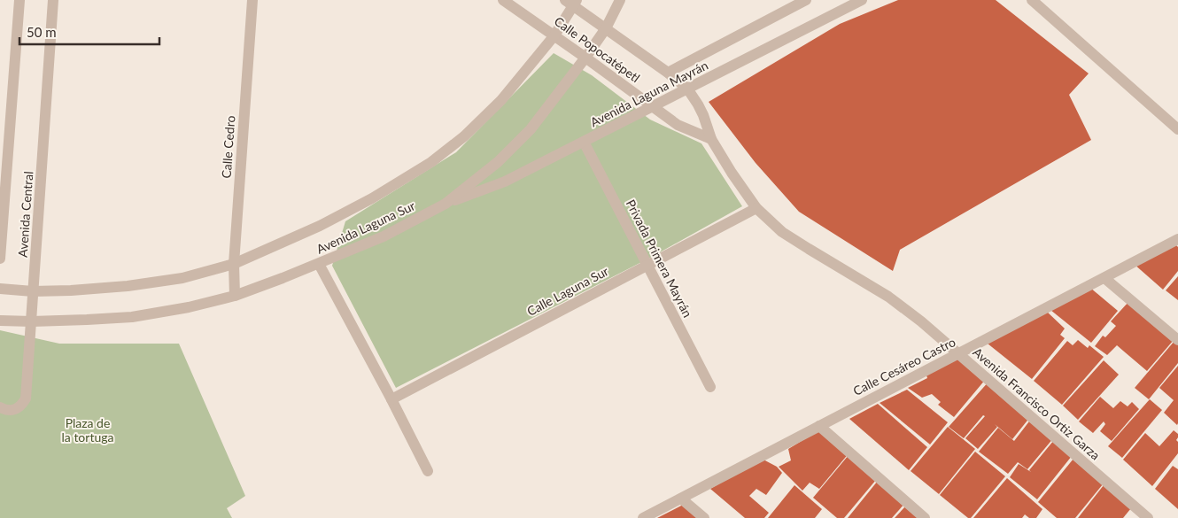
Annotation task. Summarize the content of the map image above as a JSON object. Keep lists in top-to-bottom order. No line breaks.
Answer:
{"streets":{"street":["Calle Popocatépetl","Avenida Laguna Mayrán","Calle Cedro","Avenida Central","Avenida Laguna Sur","Privada Primera Mayrán","Calle Laguna Sur","Calle Cesáreo Castro","Avenida Francisco Ortiz Garza"]},"crossings":[["Calle Popocatépetl","Avenida Laguna Mayrán"],["Calle Popocatépetl","Avenida Laguna Sur"],["Calle Popocatépetl","Avenida Francisco Ortiz Garza"],["Avenida Laguna Mayrán","Avenida Laguna Sur"],["Avenida Laguna Mayrán","Privada Primera Mayrán"],["Avenida Laguna Mayrán","Avenida Francisco Ortiz Garza"],["Calle Cedro","Avenida Laguna Sur"],["Avenida Central","Avenida Laguna Sur"],["Privada Primera Mayrán","Calle Laguna Sur"],["Calle Laguna Sur","Avenida Francisco Ortiz Garza"],["Calle Cesáreo Castro","Avenida Francisco Ortiz Garza"]],"parks":["Plaza de la tortuga"],"scale_bar":"50 m"}
